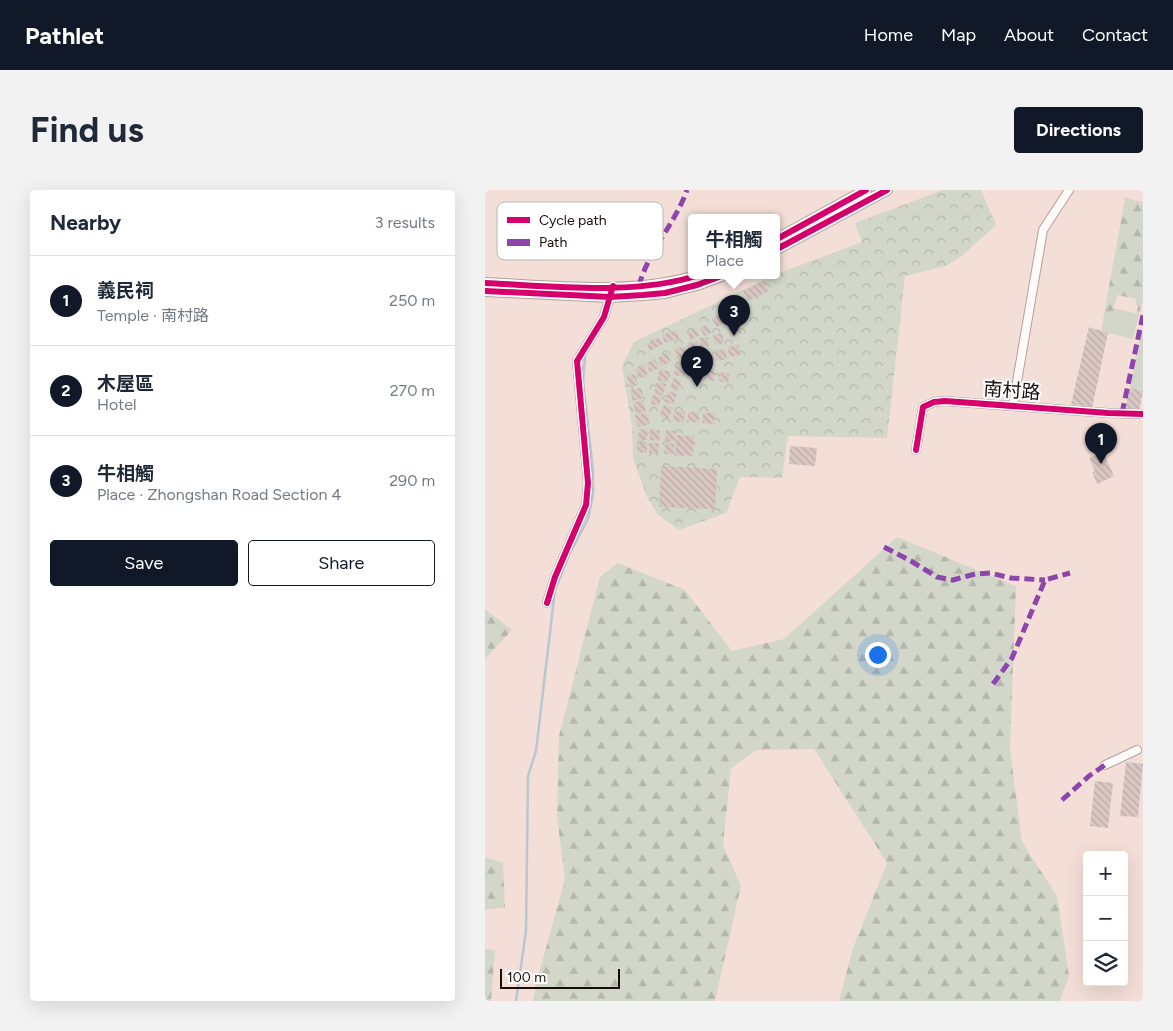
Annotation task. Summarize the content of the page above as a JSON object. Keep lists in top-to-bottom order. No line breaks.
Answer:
{"streets":{"street":["南村路"]},"legend":["Cycle path","Path"],"scale_bar":"100 m","page":{"header":"Pathlet","nav":["Home","Map","About","Contact"],"buttons":["Directions",["Save","Share"]],"title":"Find us","heading":["Nearby","3 results"],"popup":["牛相觸","Place"],"list":[{"mark":"1","name":"義民祠","note":"Temple · 南村路","value":"250 m"},{"mark":"2","name":"木屋區","note":"Hotel","value":"270 m"},{"mark":"3","name":"牛相觸","note":"Place · Zhongshan Road Section 4","value":"290 m"}],"pins":["3","2","1"],"map_buttons":["+","−"],"scale":"100 m"}}
